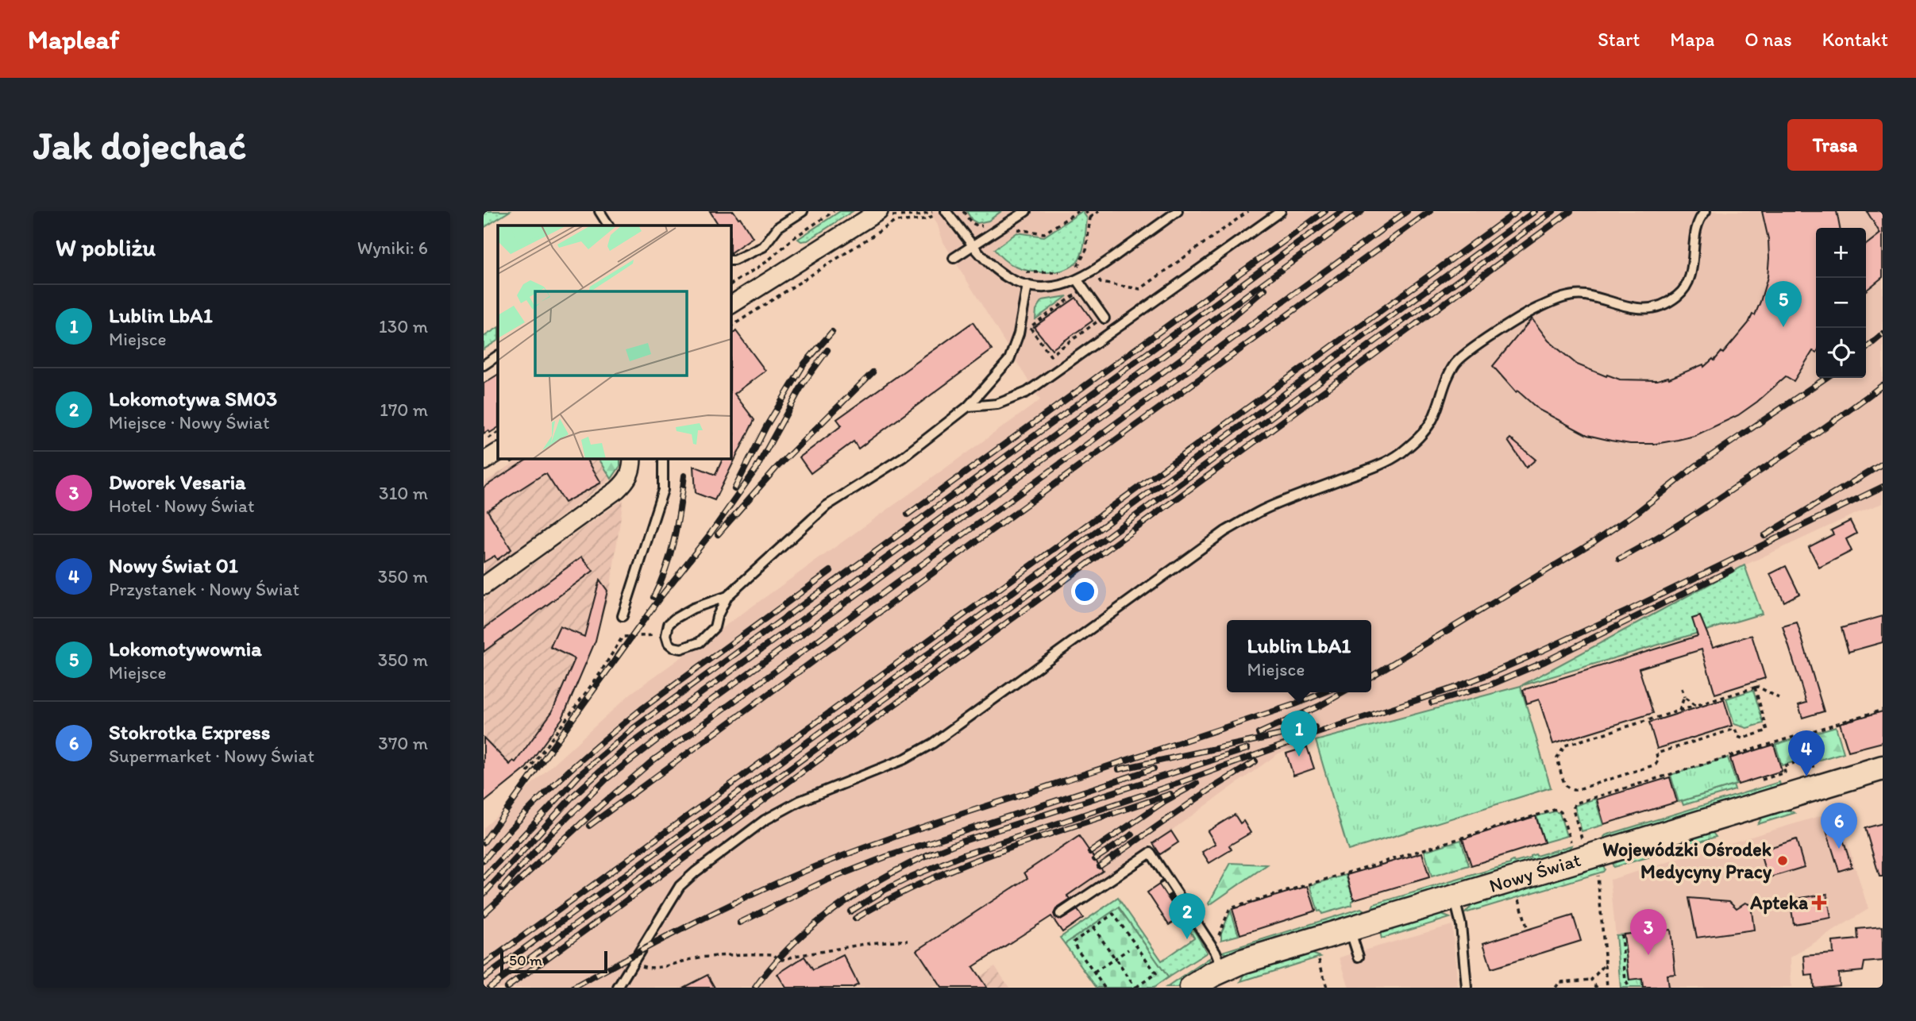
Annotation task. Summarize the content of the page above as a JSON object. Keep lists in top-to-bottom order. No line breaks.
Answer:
{"streets":{"street":["Nowy Świat"]},"places":{"other":["Wojewódzki Ośrodek Medycyny Pracy"],"health":["Apteka"]},"scale_bar":"50 m","page":{"header":"Mapleaf","nav":["Start","Mapa","O nas","Kontakt"],"buttons":"Trasa","title":"Jak dojechać","heading":["W pobliżu","Wyniki: 6"],"map_buttons":["+","−"],"pins":["5","1","4","6","2","3"],"list":[{"mark":"1","name":"Lublin LbA1","note":"Miejsce","value":"130 m"},{"mark":"2","name":"Lokomotywa SM03","note":"Miejsce · Nowy Świat","value":"170 m"},{"mark":"3","name":"Dworek Vesaria","note":"Hotel · Nowy Świat","value":"310 m"},{"mark":"4","name":"Nowy Świat 01","note":"Przystanek · Nowy Świat","value":"350 m"},{"mark":"5","name":"Lokomotywownia","note":"Miejsce","value":"350 m"},{"mark":"6","name":"Stokrotka Express","note":"Supermarket · Nowy Świat","value":"370 m"}],"popup":["Lublin LbA1","Miejsce"],"scale":"50 m"}}
